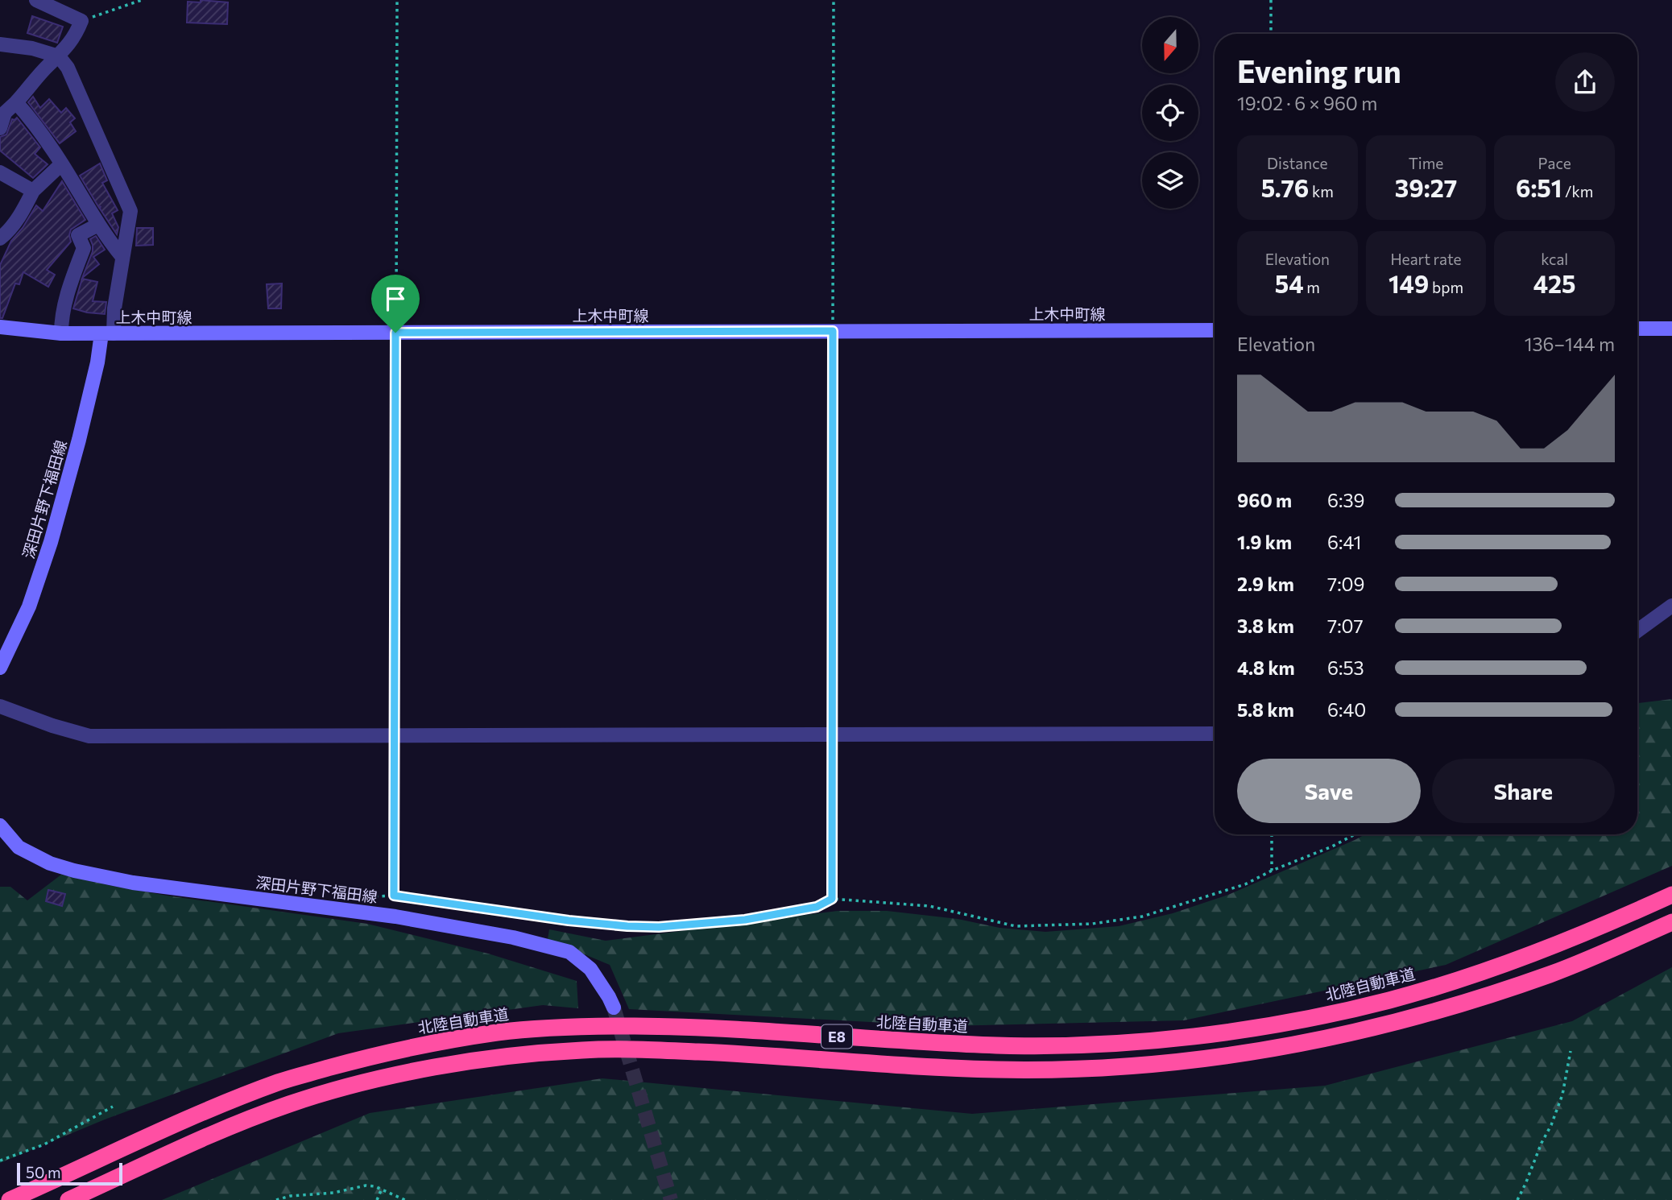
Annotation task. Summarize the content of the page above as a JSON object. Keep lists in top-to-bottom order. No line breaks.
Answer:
{"streets":{"highway":["北陸自動車道","E8"],"main road":["上木中町線","深田片野下福田線"]},"crossings":[["上木中町線","深田片野下福田線"]],"scale_bar":"50 m","north":"bottom","page":{"heading":["Evening run","19:02 · 6 × 960 m"],"stats":[["Distance","5.76 km"],["Time","39:27"],["Pace","6:51 /km"],["Elevation","54 m"],["Heart rate","149 bpm"],["kcal","425"]],"chart":["Elevation","136–144 m"],"list":[{"name":"960 m","note":"6:39"},{"name":"1.9 km","note":"6:41"},{"name":"2.9 km","note":"7:09"},{"name":"3.8 km","note":"7:07"},{"name":"4.8 km","note":"6:53"},{"name":"5.8 km","note":"6:40"}],"buttons":["Save","Share"],"scale":"50 m"}}
